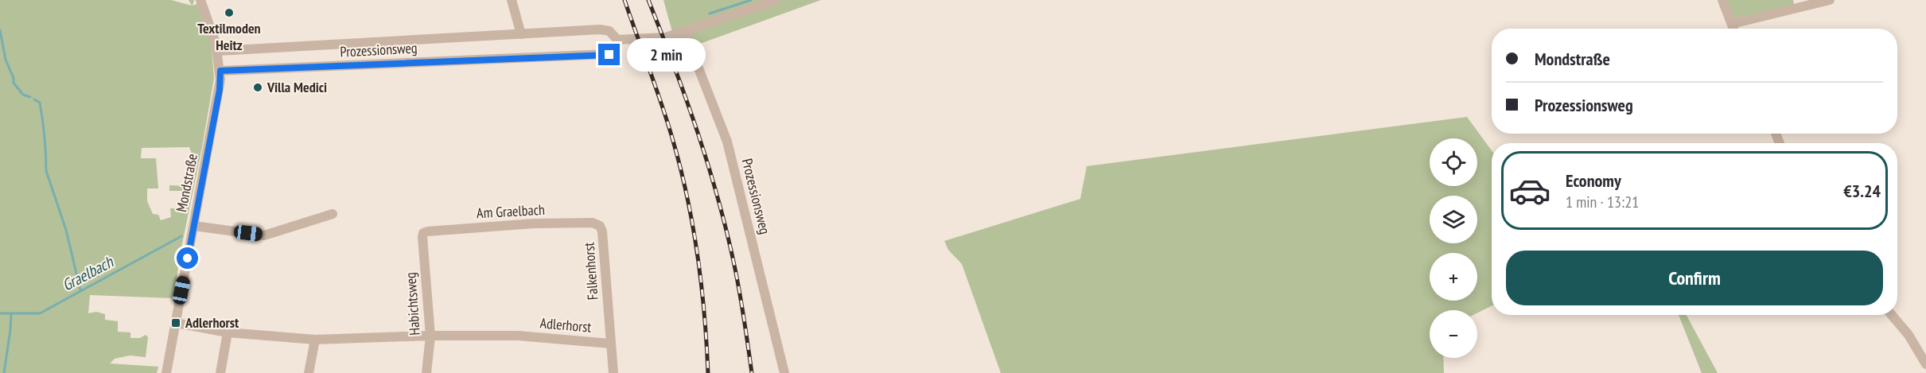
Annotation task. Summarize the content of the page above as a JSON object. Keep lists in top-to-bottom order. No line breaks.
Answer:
{"streets":{"street":["Prozessionsweg","Mondstraße","Am Graelbach","Falkenhorst","Habichtsweg","Adlerhorst"]},"crossings":[["Prozessionsweg","Mondstraße"],["Mondstraße","Adlerhorst"],["Am Graelbach","Falkenhorst"],["Am Graelbach","Habichtsweg"],["Falkenhorst","Adlerhorst"],["Habichtsweg","Adlerhorst"]],"water":["Graelbach"],"places":{"other":["Textilmoden Heitz","Villa Medici"],"transit":["Adlerhorst"]},"page":{"banner":["Mondstraße","Prozessionsweg"],"bubble":"2 min","map_buttons":["+","−"],"list":[{"name":"Economy","note":"1 min · 13:21","value":"€3.24"}],"buttons":"Confirm"}}
